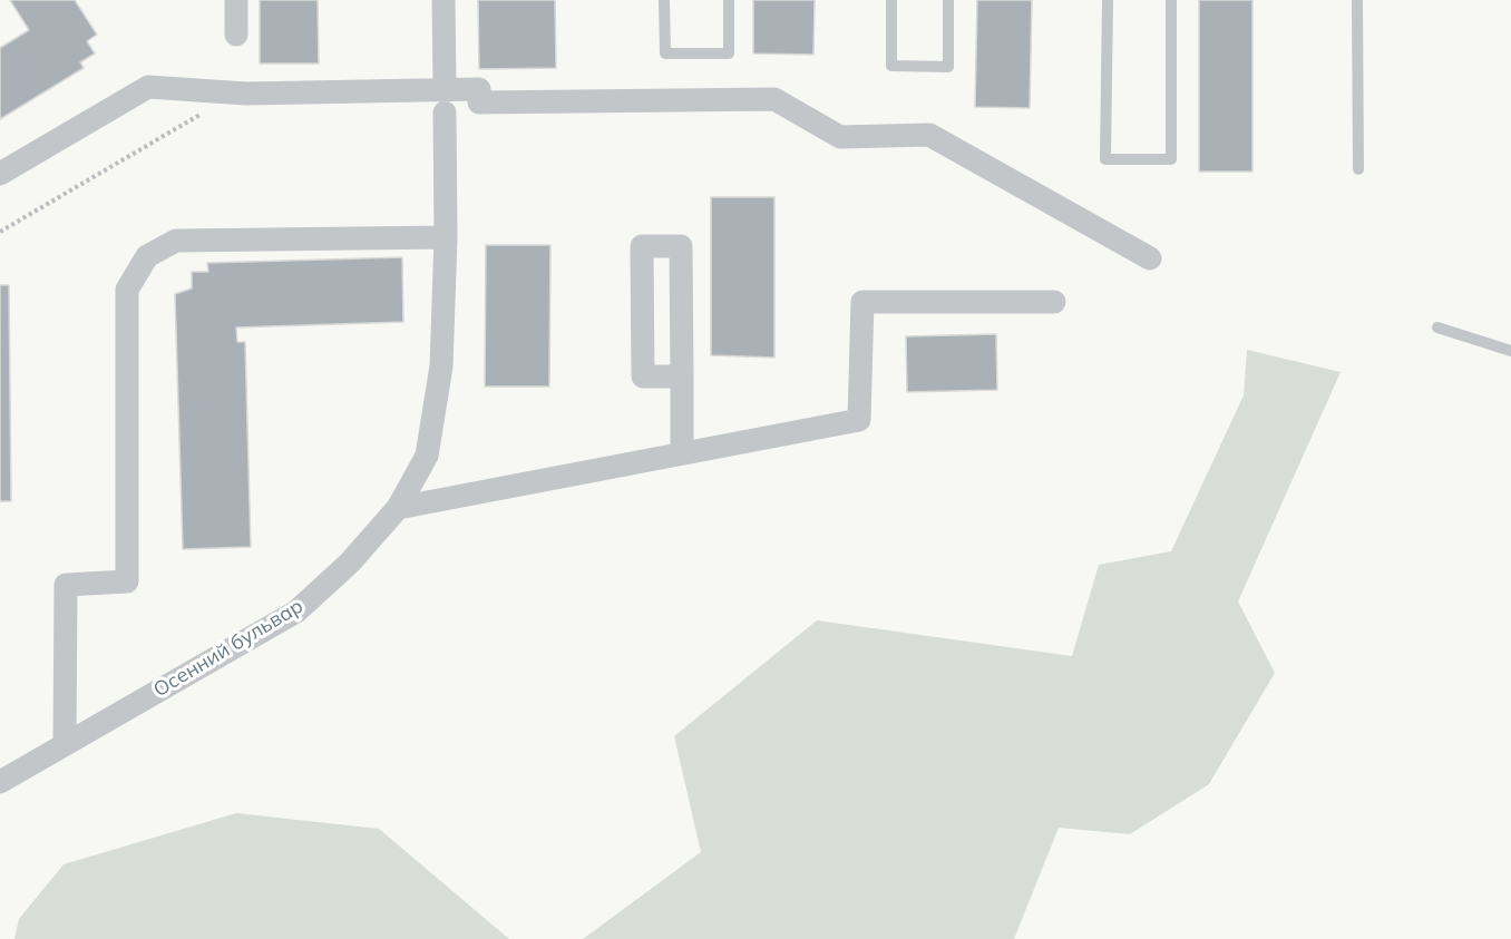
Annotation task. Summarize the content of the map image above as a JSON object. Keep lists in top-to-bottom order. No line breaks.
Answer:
{"streets":{"street":["Осенний бульвар"]}}
